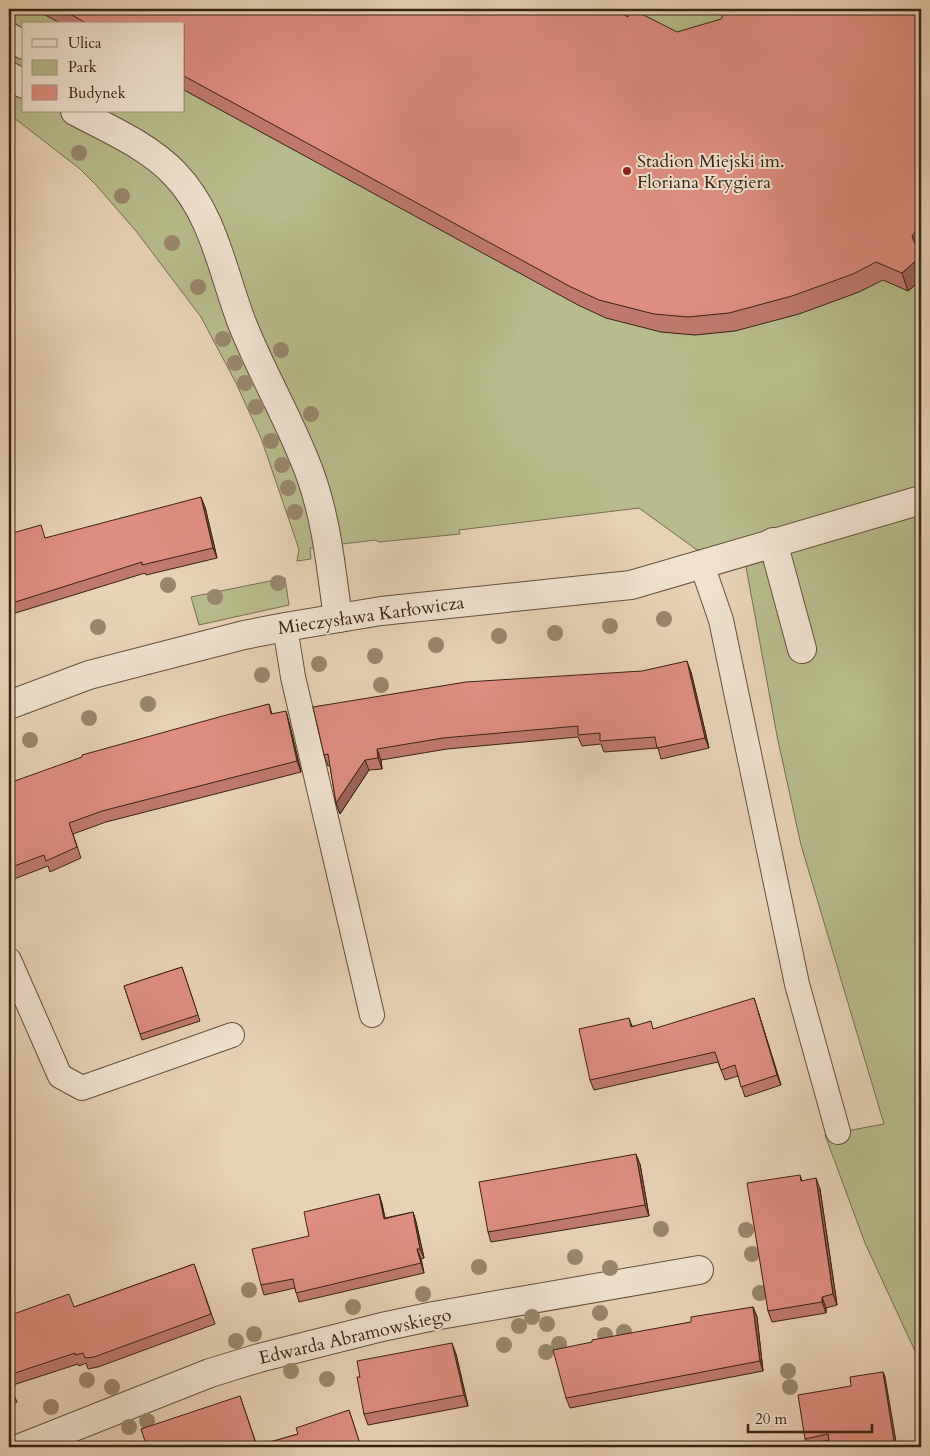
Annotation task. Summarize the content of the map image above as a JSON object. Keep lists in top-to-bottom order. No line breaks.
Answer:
{"streets":{"street":["Mieczysława Karłowicza","Edwarda Abramowskiego"]},"places":["Stadion Miejski im. Floriana Krygiera"],"legend":["Ulica","Park","Budynek"],"scale_bar":"20 m"}
